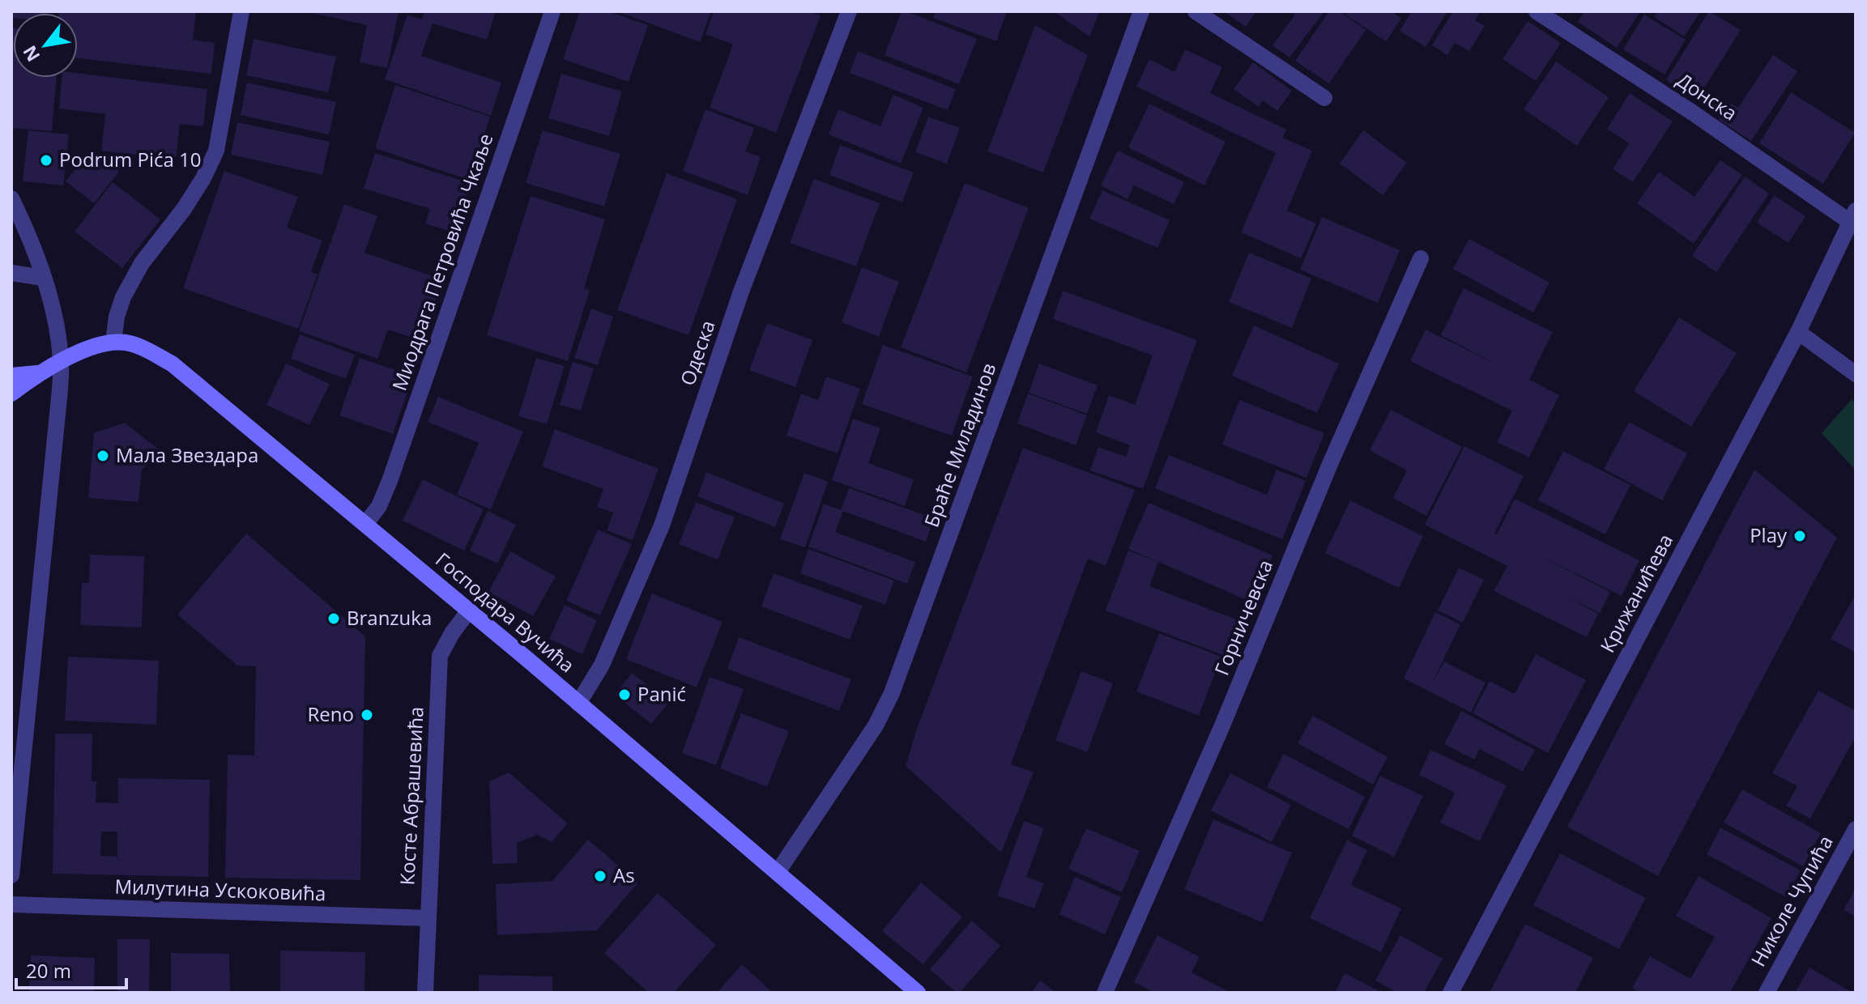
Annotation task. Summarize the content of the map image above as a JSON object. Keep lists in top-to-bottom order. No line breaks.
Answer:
{"streets":{"main road":["Господара Вучића"],"street":["Донска","Миодрага Петровића Чкаље","Одеска","Браће Миладинов","Крижанићева","Горничевска","Косте Абрашевића","Милутина Ускоковића","Николе Чупића"]},"crossings":[["Донска","Крижанићева"],["Миодрага Петровића Чкаље","Господара Вучића"],["Одеска","Господара Вучића"],["Браће Миладинов","Господара Вучића"],["Господара Вучића","Косте Абрашевића"],["Косте Абрашевића","Милутина Ускоковића"]],"places":["Podrum Pića 10","Мала Звездара","Play","Branzuka","Panić","Reno","As"],"scale_bar":"20 m","north":"bottom left"}
